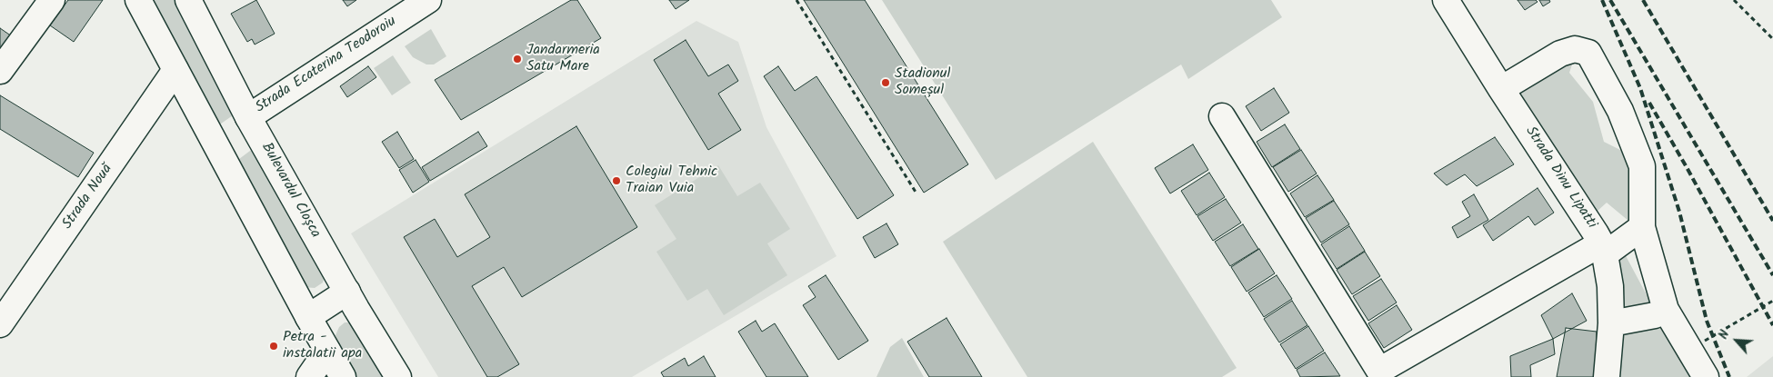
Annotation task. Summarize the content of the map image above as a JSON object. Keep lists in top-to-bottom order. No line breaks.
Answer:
{"streets":{"street":["Strada Ecaterina Teodoroiu","Strada Dinu Lipatti","Bulevardul Cloșca","Strada Nouă"]},"crossings":[["Strada Ecaterina Teodoroiu","Bulevardul Cloșca"]],"places":["Jandarmeria Satu Mare","Stadionul Someșul","Colegiul Tehnic Traian Vuia","Petra - instalatii apa"],"north":"top left"}
